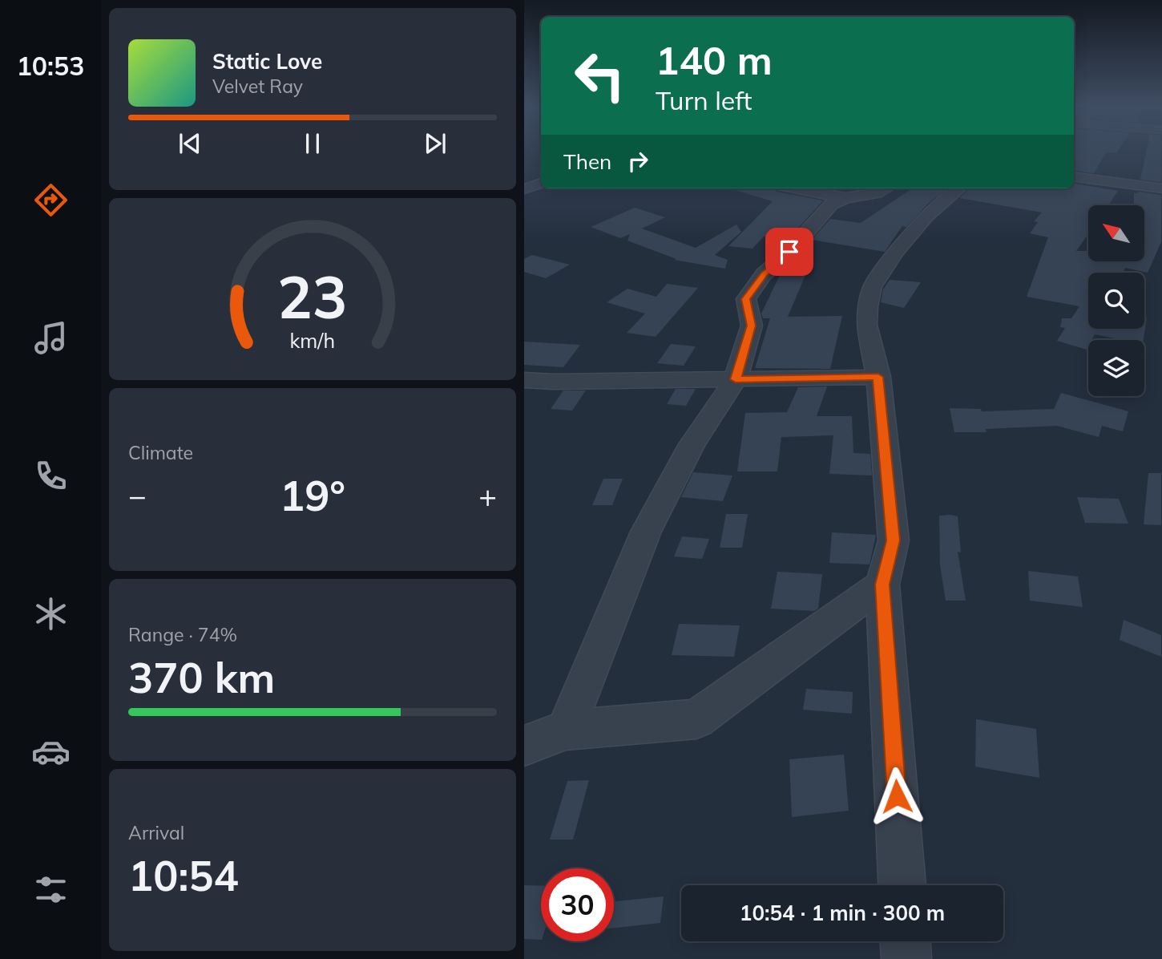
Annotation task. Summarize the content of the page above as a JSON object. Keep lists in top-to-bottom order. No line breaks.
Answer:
{"north":"top left","page":{"tabs":"10:53","turn":["140 m","Turn left"],"song":["Static Love","Velvet Ray"],"then":"Then","tile":["Climate",["Range · 74%","370 km"],["Arrival","10:54"]],"heat":["−","19°","+"],"limit":"30","trip":"10:54 · 1 min · 300 m","gauge":["23","km/h"]}}
